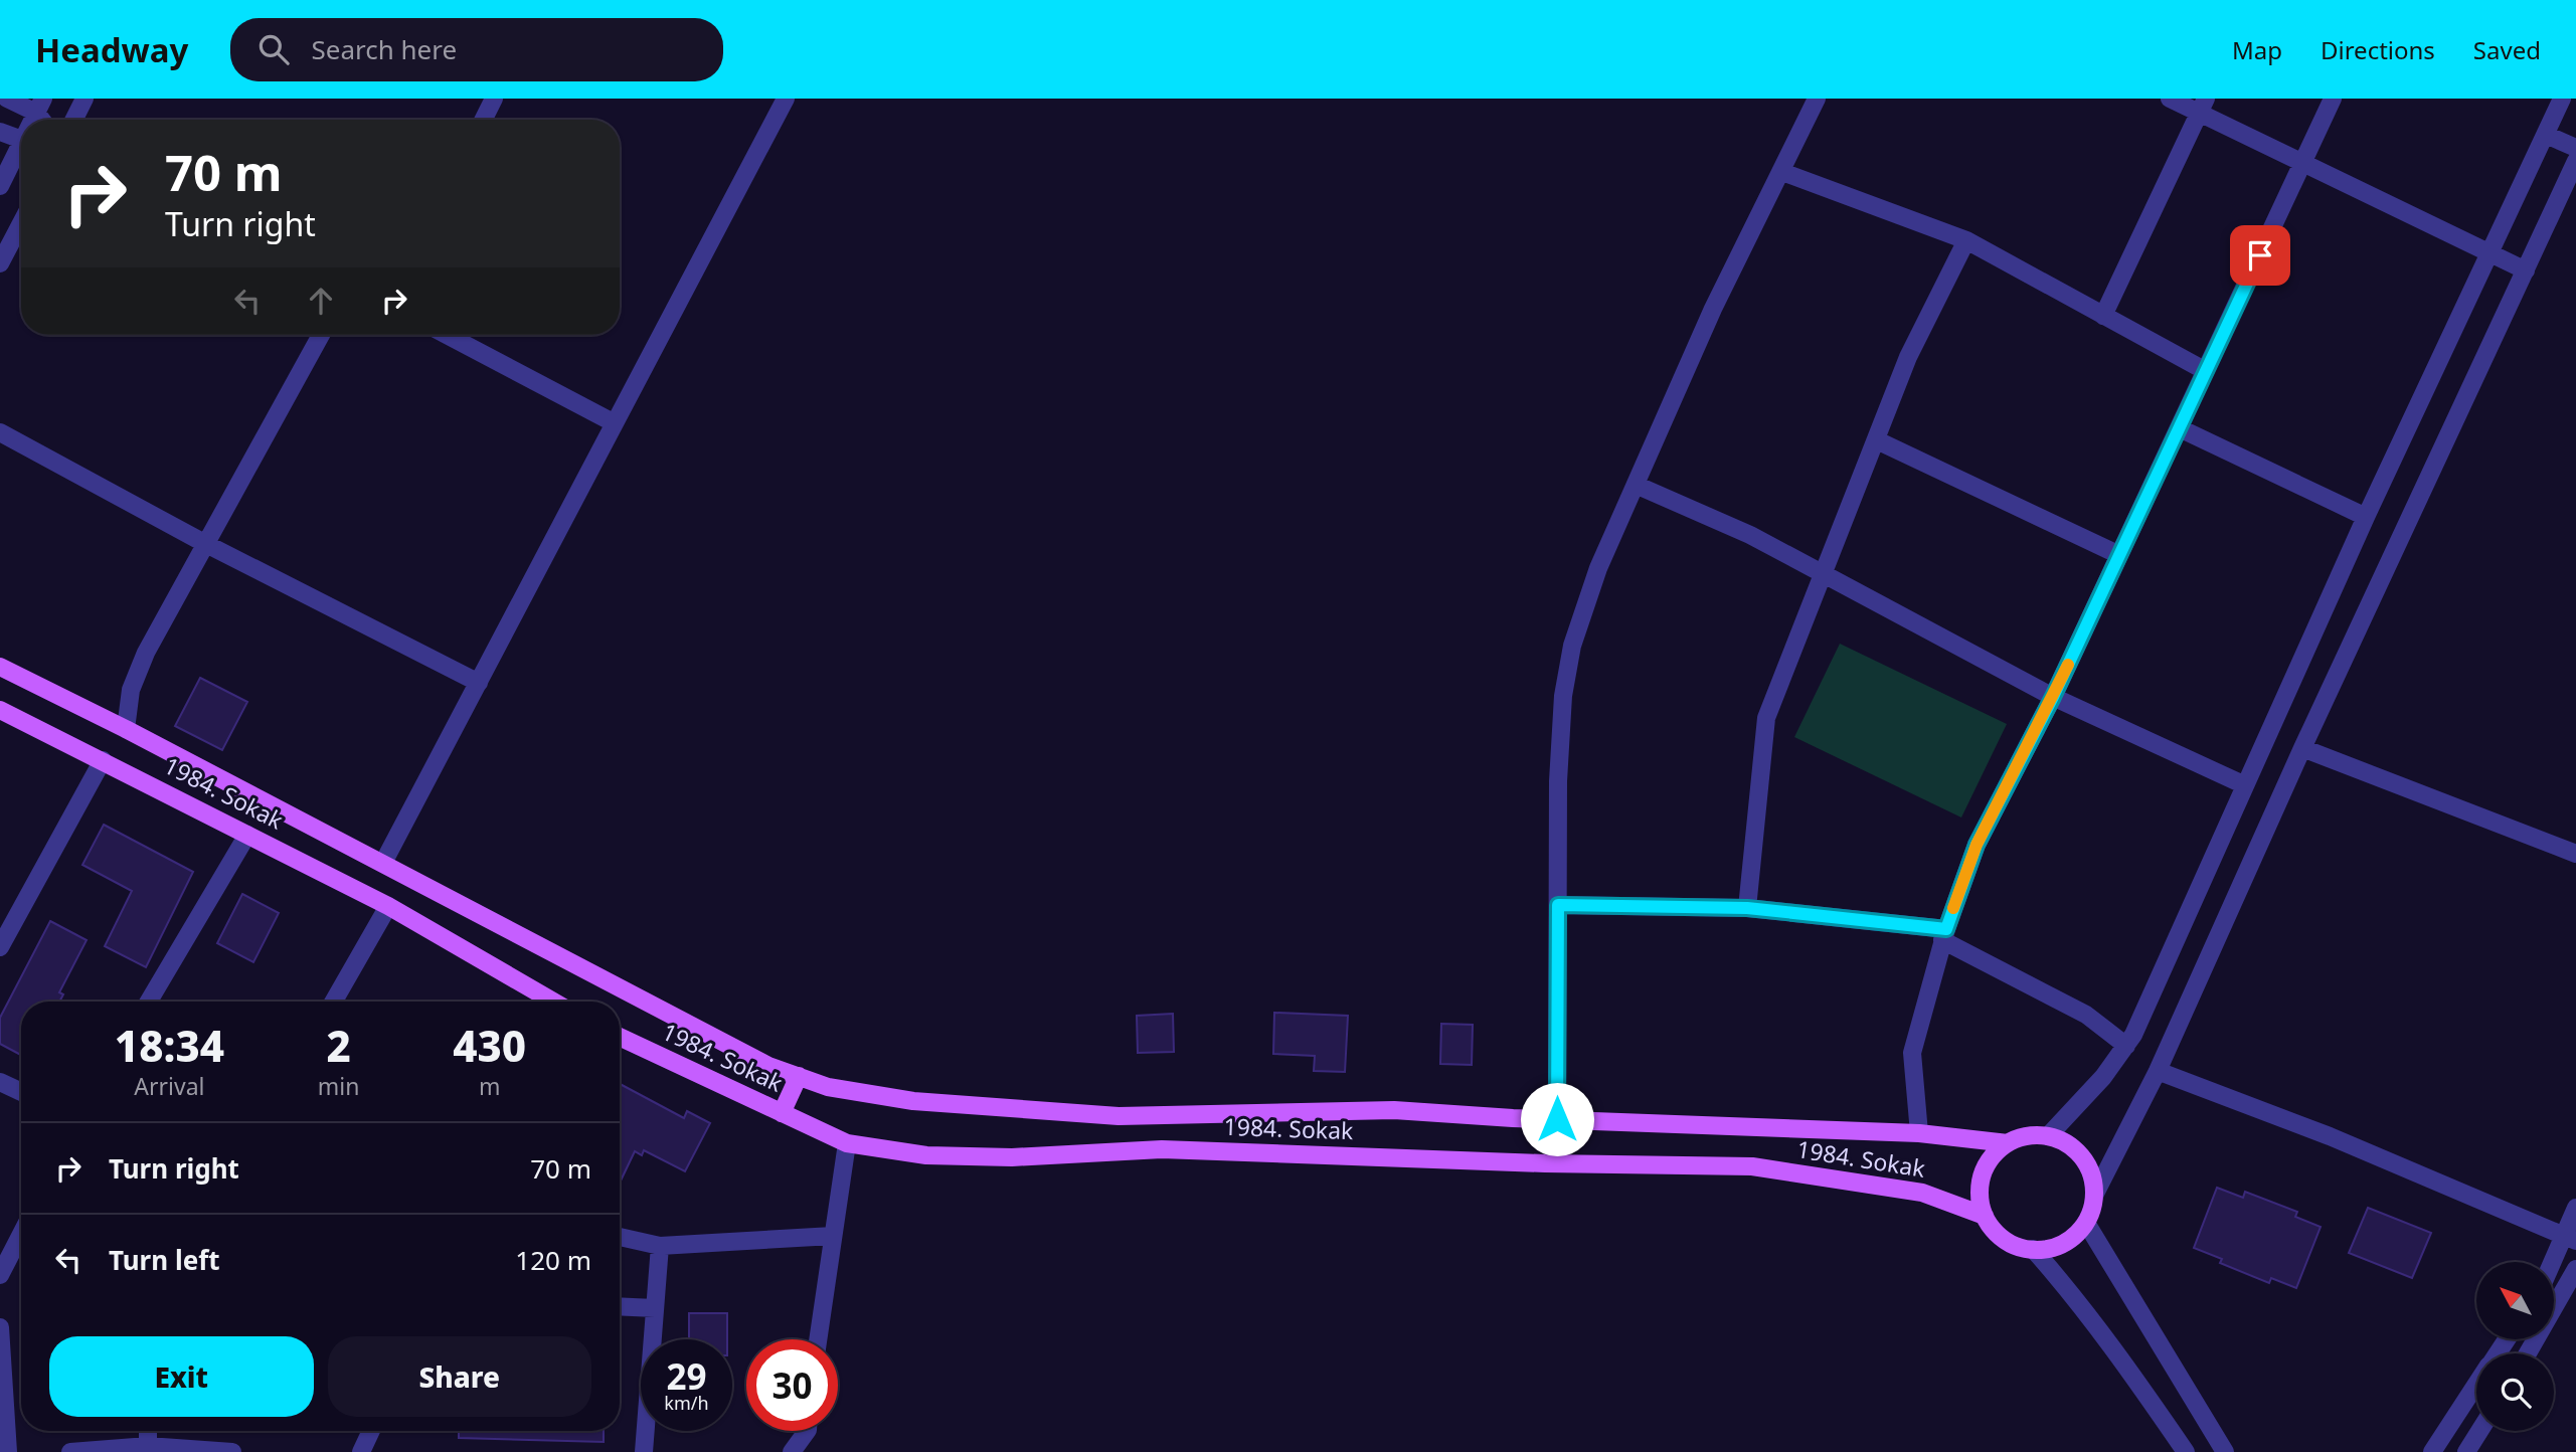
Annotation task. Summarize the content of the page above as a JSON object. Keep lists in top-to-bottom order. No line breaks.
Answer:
{"streets":{"main road":["1984. Sokak"]},"north":"top left","page":{"header":"Headway","search":"Search here","nav":["Map","Directions","Saved"],"turn":["70 m","Turn right"],"eta":["18:34","Arrival","2","min","430","m"],"list":[{"name":"Turn right","value":"70 m"},{"name":"Turn left","value":"120 m"}],"buttons":["Exit","Share"],"speed":"29 km/h","limit":"30"}}
